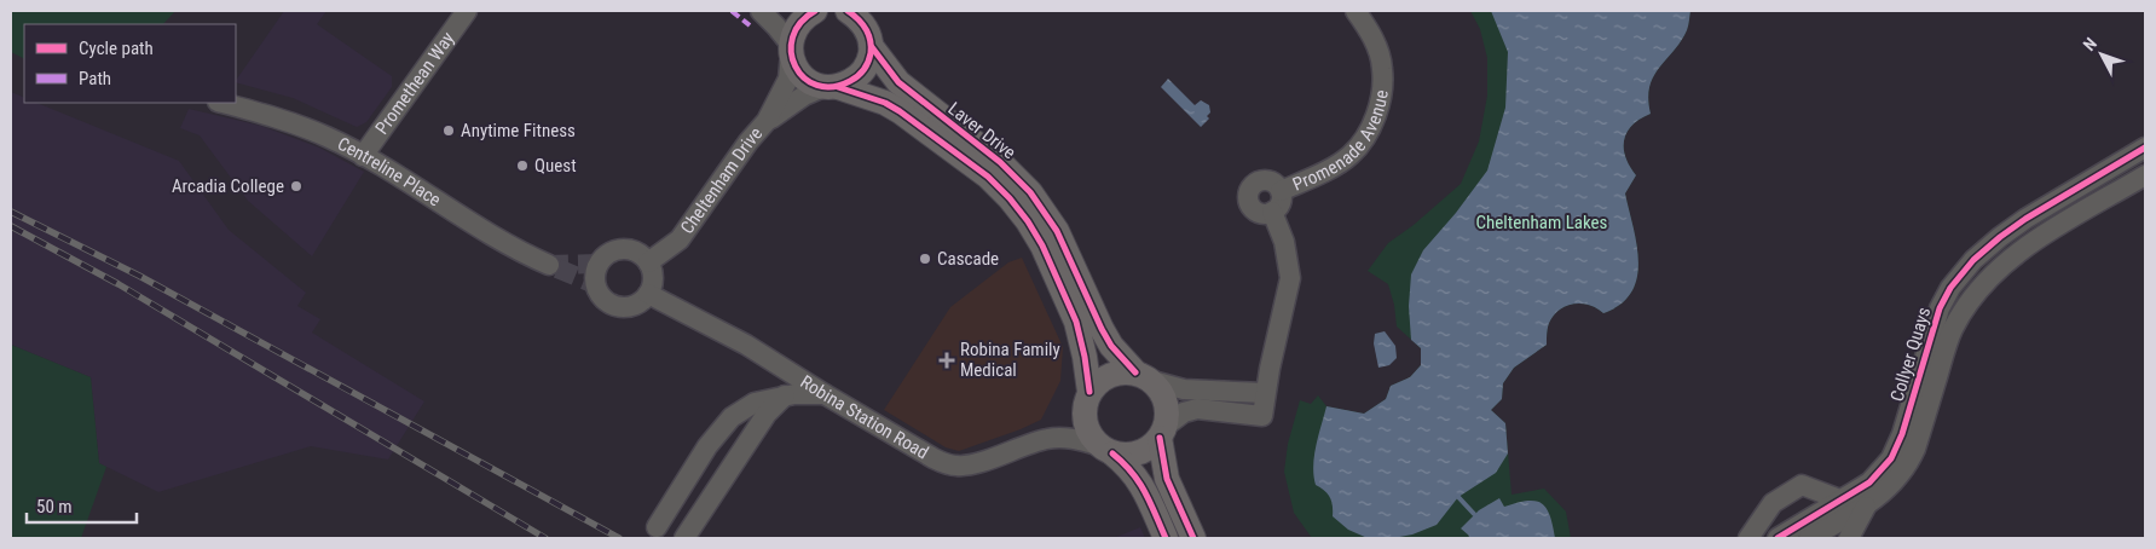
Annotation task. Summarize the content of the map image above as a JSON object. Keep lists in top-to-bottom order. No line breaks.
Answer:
{"streets":{"main road":["Laver Drive"],"street":["Promethean Way","Promenade Avenue","Centreline Place","Cheltenham Drive","Collyer Quays","Robina Station Road"]},"crossings":[["Promethean Way","Centreline Place"],["Laver Drive","Cheltenham Drive"],["Laver Drive","Robina Station Road"],["Cheltenham Drive","Robina Station Road"]],"parks":["Cheltenham Lakes"],"places":{"other":["Anytime Fitness","Quest","Arcadia College","Cascade"],"health":["Robina Family Medical"]},"legend":["Cycle path","Path"],"scale_bar":"50 m","north":"top left"}
